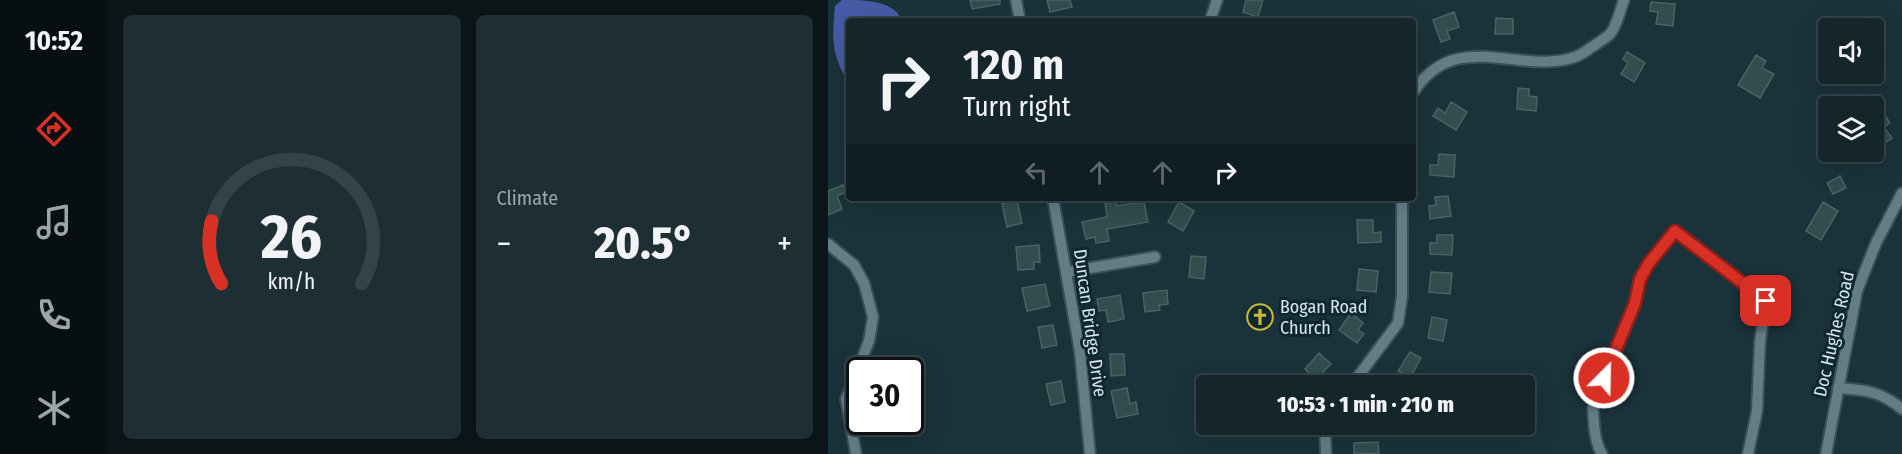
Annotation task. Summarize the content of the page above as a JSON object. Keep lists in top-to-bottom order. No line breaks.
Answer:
{"streets":{"street":["Duncan Bridge Drive","Doc Hughes Road"]},"places":{"church":["Bogan Road Church"]},"page":{"tabs":"10:52","tile":"Climate","turn":["120 m","Turn right"],"heat":["−","20.5°","+"],"limit":"30","trip":"10:53 · 1 min · 210 m","gauge":["26","km/h"]}}
